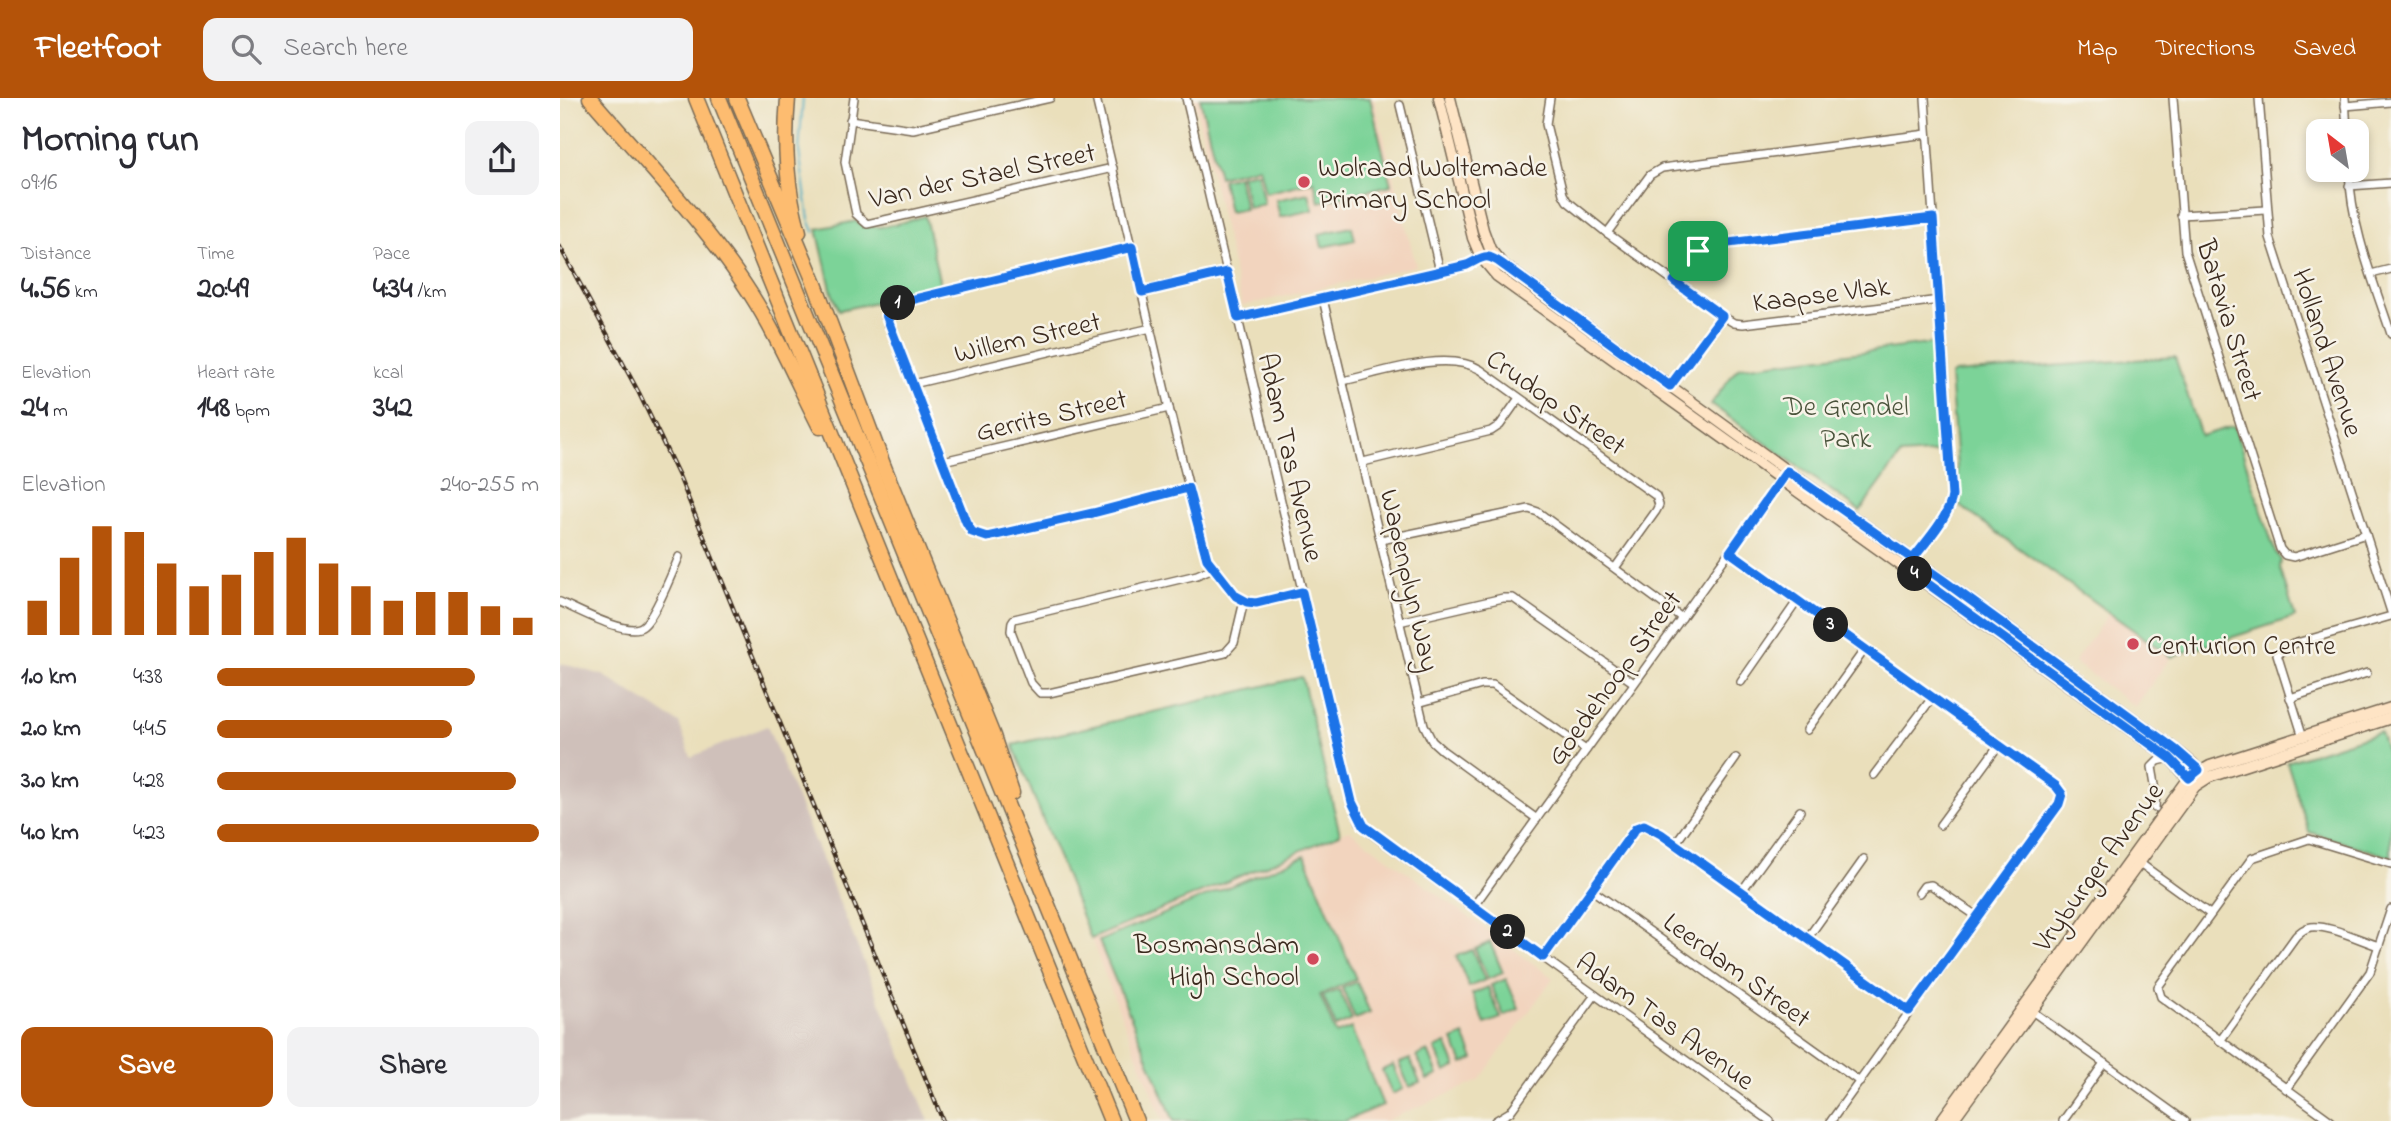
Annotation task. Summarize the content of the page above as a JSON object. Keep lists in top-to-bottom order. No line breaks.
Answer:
{"streets":{"street":["Van der Stael Street","Kaapse Vlak","Batavia Street","Willem Street","Holland Avenue","Crudop Street","Gerrits Street","Adam Tas Avenue","Wapenplyn Way","Goedehoop Street","Vryburger Avenue","Leerdam Street"]},"crossings":[["Batavia Street","Holland Avenue"],["Crudop Street","Wapenplyn Way"],["Adam Tas Avenue","Goedehoop Street"],["Wapenplyn Way","Goedehoop Street"]],"parks":["De Grendel Park"],"places":["Wolraad Woltemade Primary School","Centurion Centre","Bosmansdam High School"],"north":"top left","page":{"header":"Fleetfoot","search":"Search here","nav":["Map","Directions","Saved"],"heading":["Morning run","09:16"],"stats":[["Distance","4.56 km"],["Time","20:49"],["Pace","4:34 /km"],["Elevation","24 m"],["Heart rate","148 bpm"],["kcal","342"]],"pins":["1","4","3","2"],"chart":["Elevation","240–255 m"],"list":[{"name":"1.0 km","note":"4:38"},{"name":"2.0 km","note":"4:45"},{"name":"3.0 km","note":"4:28"},{"name":"4.0 km","note":"4:23"}],"buttons":["Save","Share"]}}
